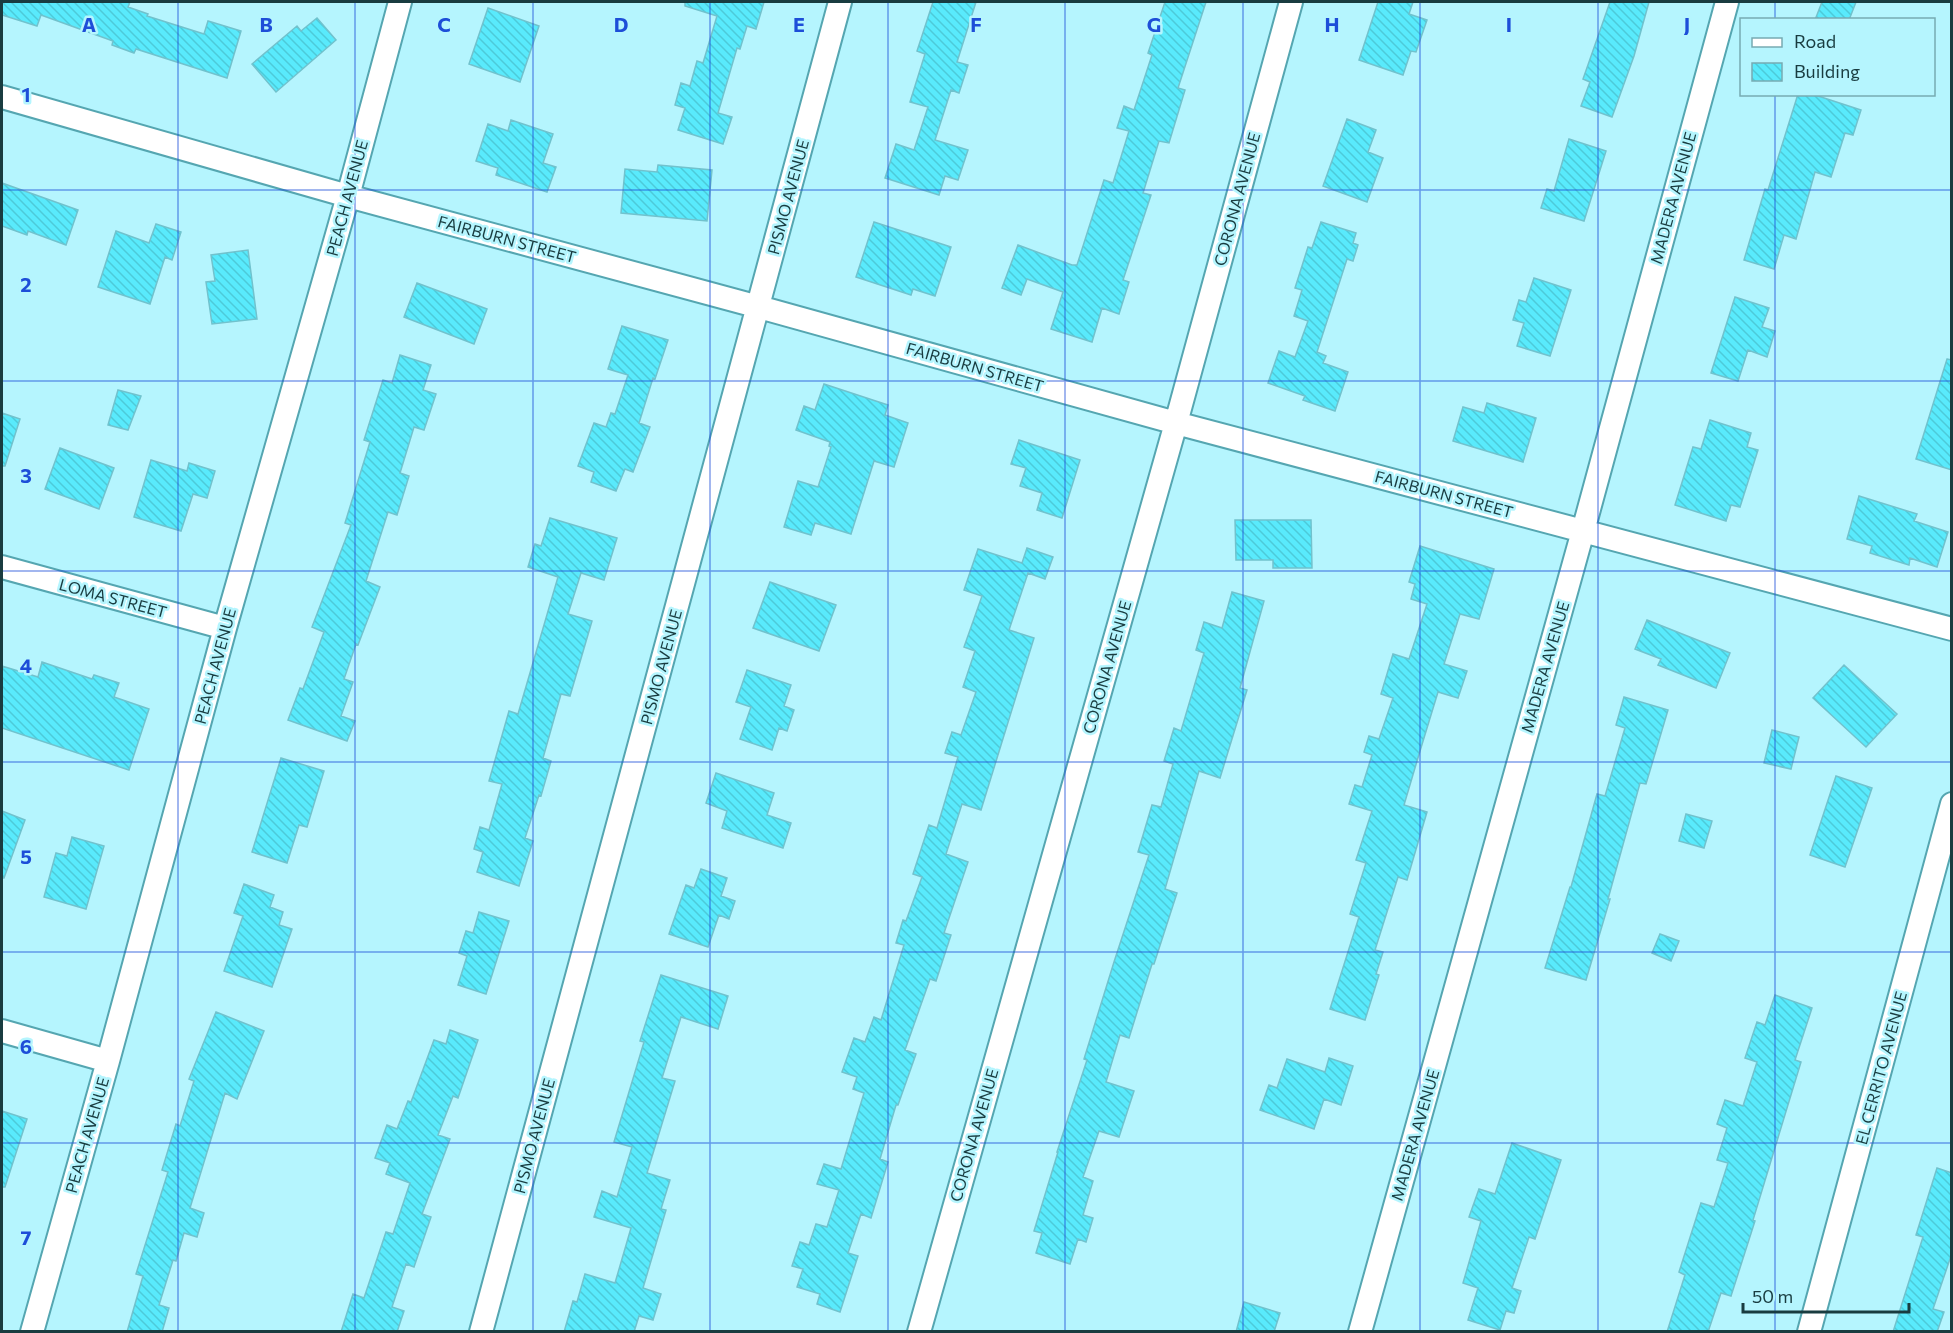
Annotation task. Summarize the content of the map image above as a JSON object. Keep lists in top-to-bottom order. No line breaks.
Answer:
{"streets":{"street":["PISMO AVENUE","PEACH AVENUE","MADERA AVENUE","CORONA AVENUE","FAIRBURN STREET","LOMA STREET","EL CERRITO AVENUE"]},"crossings":[["PISMO AVENUE","FAIRBURN STREET"],["PEACH AVENUE","FAIRBURN STREET"],["PEACH AVENUE","LOMA STREET"],["MADERA AVENUE","FAIRBURN STREET"],["CORONA AVENUE","FAIRBURN STREET"]],"legend":["Road","Building"],"scale_bar":"50 m","grid":{"columns":["A","B","C","D","E","F","G","H","I","J"],"rows":["1","2","3","4","5","6","7"]}}
